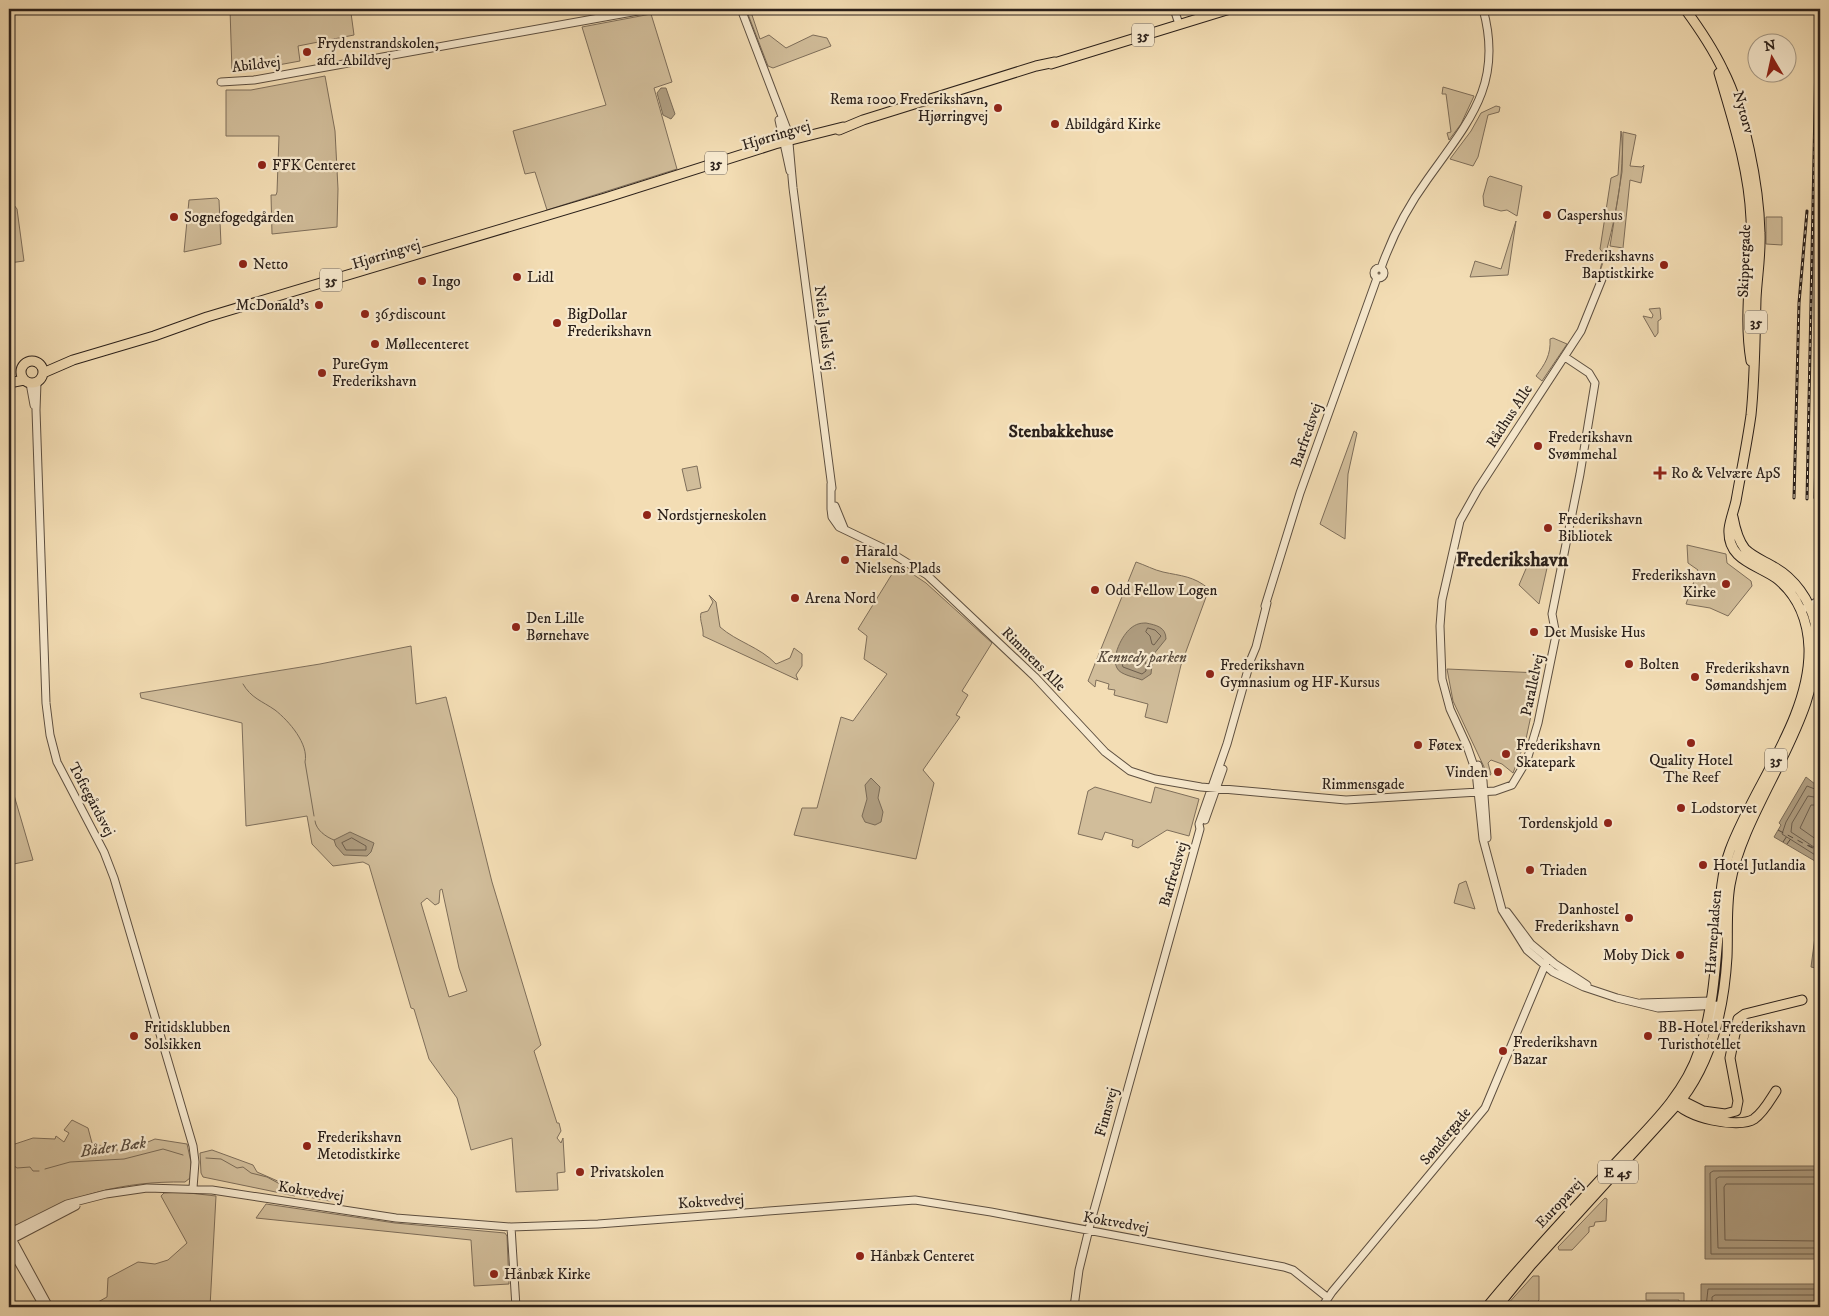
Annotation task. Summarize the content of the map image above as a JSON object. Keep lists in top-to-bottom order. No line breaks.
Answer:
{"streets":{"main road":["35","Nytorv","Hjørringvej","Skippergade","Havnepladsen","E 45","Europavej"],"street":["Abildvej","Niels Juels Vej","Rådhus Alle","Barfredsvej","Rimmens Alle","Parallelvej","Rimmensgade","Toftegårdsvej","Finnsvej","Søndergade","Koktvedvej"]},"crossings":[["35","Hjørringvej"],["35","Toftegårdsvej"],["Nytorv","Skippergade"],["Hjørringvej","Niels Juels Vej"],["Skippergade","Havnepladsen"],["Niels Juels Vej","Rimmens Alle"],["Rådhus Alle","Parallelvej"],["Rådhus Alle","Rimmensgade"],["Rådhus Alle","Havnepladsen"],["Rådhus Alle","Søndergade"],["Barfredsvej","Rimmens Alle"],["Barfredsvej","Rimmensgade"],["Barfredsvej","Finnsvej"],["Rimmens Alle","Rimmensgade"],["Parallelvej","Rimmensgade"],["Toftegårdsvej","Koktvedvej"],["Havnepladsen","Europavej"],["Finnsvej","Koktvedvej"],["Søndergade","Koktvedvej"]],"districts":["Stenbakkehuse","Frederikshavn"],"water":["Båder Bæk"],"parks":["Kennedy parken"],"places":{"other":["Frydenstrandskolen, afd. Abildvej","Rema 1000 Frederikshavn, Hjørringvej","Abildgård Kirke","FFK Centeret","Caspershus","Sognefogedgården","Netto","Frederikshavns Baptistkirke","Lidl","Ingo","McDonald's","365discount","BigDollar Frederikshavn","Møllecenteret","PureGym Frederikshavn","Frederikshavn Svømmehal","Nordstjerneskolen","Frederikshavn Bibliotek","Harald Nielsens Plads","Frederikshavn Kirke","Odd Fellow Logen","Arena Nord","Den Lille Børnehave","Det Musiske Hus","Bolten","Frederikshavn Gymnasium og HF-Kursus","Frederikshavn Sømandshjem","Quality Hotel The Reef","Føtex","Frederikshavn Skatepark","Vinden","Lodstorvet","Tordenskjold","Hotel Jutlandia","Triaden","Danhostel Frederikshavn","Moby Dick","Fritidsklubben Solsikken","BB-Hotel Frederikshavn Turisthotellet","Frederikshavn Bazar","Frederikshavn Metodistkirke","Privatskolen","Hånbæk Centeret","Hånbæk Kirke"],"health":["Ro & Velvære ApS"]},"north":"top"}
